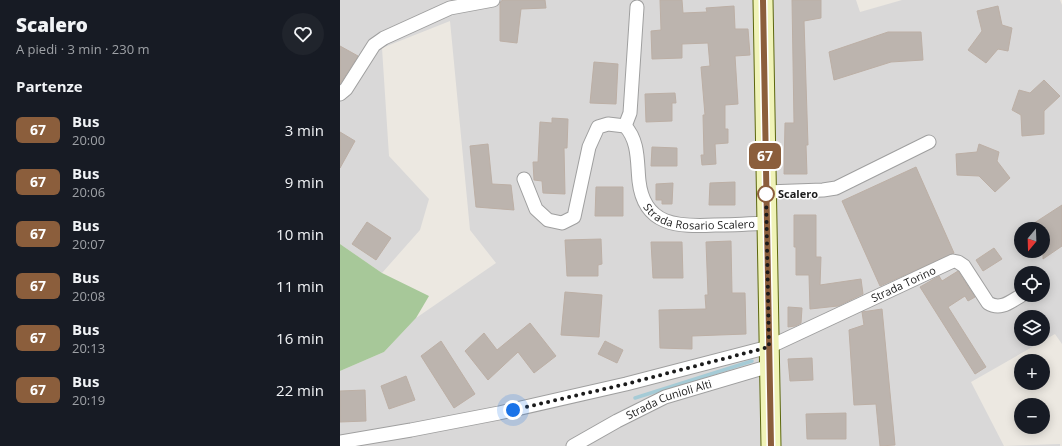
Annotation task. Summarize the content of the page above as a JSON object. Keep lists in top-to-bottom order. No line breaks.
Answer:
{"streets":{"street":["Strada Rosario Scalero","Strada Torino","Strada Cunioli Alti"]},"crossings":[["Strada Torino","Strada Cunioli Alti"]],"places":["Scalero"],"lines":["bus line 67"],"north":"bottom","page":{"heading":[["Scalero","A piedi · 3 min · 230 m"],"Partenze"],"on_map":"67","list":[{"mark":"67","name":"Bus","note":"20:00","value":"3 min"},{"mark":"67","name":"Bus","note":"20:06","value":"9 min"},{"mark":"67","name":"Bus","note":"20:07","value":"10 min"},{"mark":"67","name":"Bus","note":"20:08","value":"11 min"},{"mark":"67","name":"Bus","note":"20:13","value":"16 min"},{"mark":"67","name":"Bus","note":"20:19","value":"22 min"}],"map_buttons":["+","−"]}}
